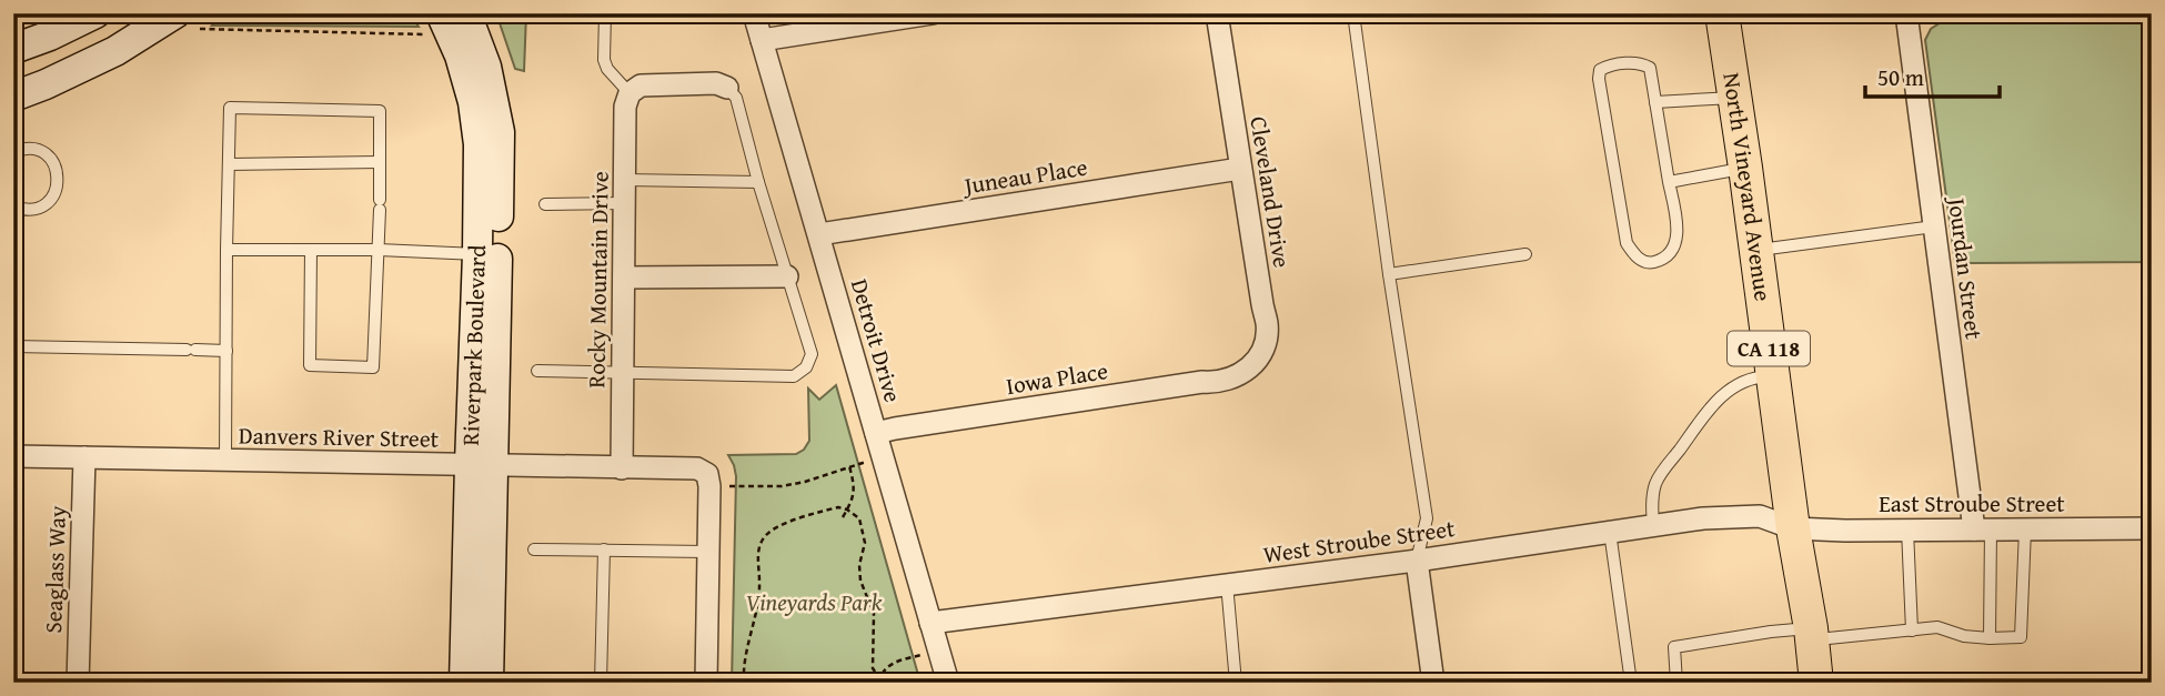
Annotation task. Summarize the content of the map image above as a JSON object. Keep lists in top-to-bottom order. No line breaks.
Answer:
{"streets":{"main road":["North Vineyard Avenue","CA 118"],"street":["Juneau Place","Cleveland Drive","Jourdan Street","Rocky Mountain Drive","Detroit Drive","Riverpark Boulevard","Iowa Place","Danvers River Street","East Stroube Street","West Stroube Street","Seaglass Way"]},"crossings":[["Juneau Place","Cleveland Drive"],["Juneau Place","Detroit Drive"],["North Vineyard Avenue","East Stroube Street"],["North Vineyard Avenue","West Stroube Street"],["Cleveland Drive","Iowa Place"],["Jourdan Street","East Stroube Street"],["Rocky Mountain Drive","Danvers River Street"],["Detroit Drive","Iowa Place"],["Detroit Drive","West Stroube Street"],["Riverpark Boulevard","Danvers River Street"],["Danvers River Street","Seaglass Way"],["East Stroube Street","West Stroube Street"]],"parks":["Vineyards Park"],"scale_bar":"50 m"}
